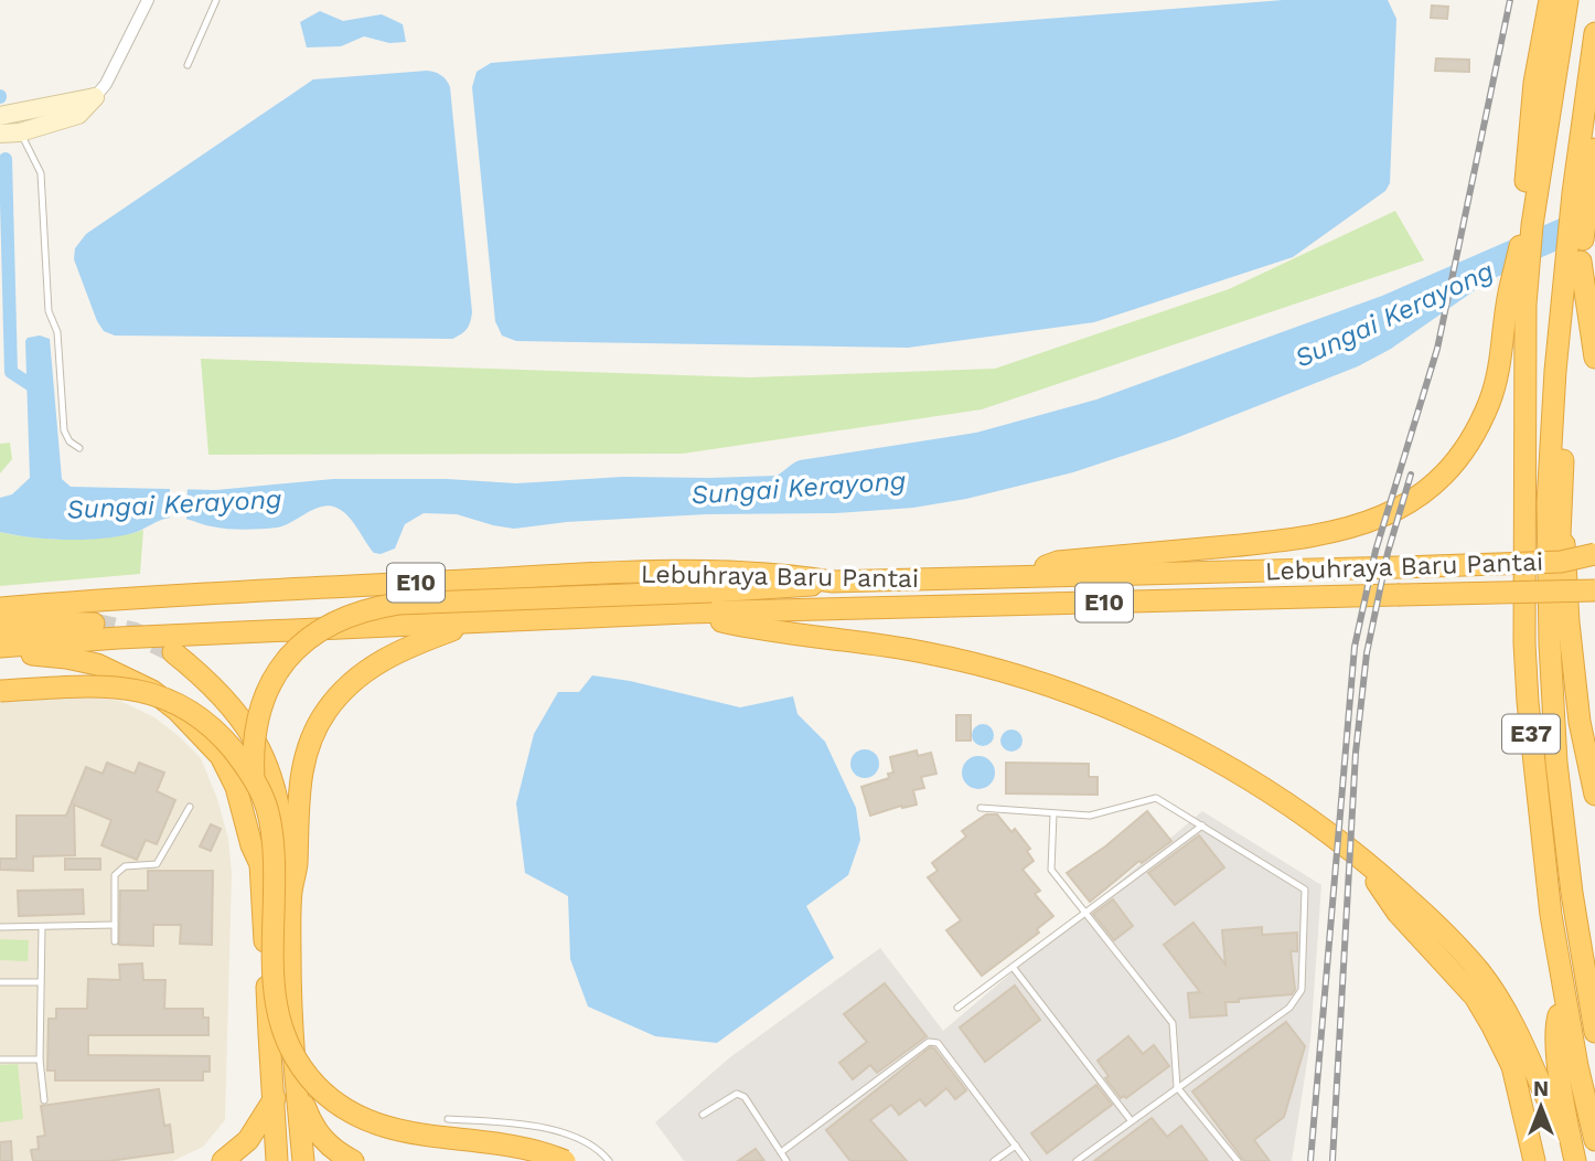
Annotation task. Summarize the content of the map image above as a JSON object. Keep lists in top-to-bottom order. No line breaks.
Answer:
{"streets":{"highway":["Lebuhraya Baru Pantai","E10","E37"]},"crossings":[["Lebuhraya Baru Pantai","E10"]],"water":["Sungai Kerayong"],"north":"top"}
